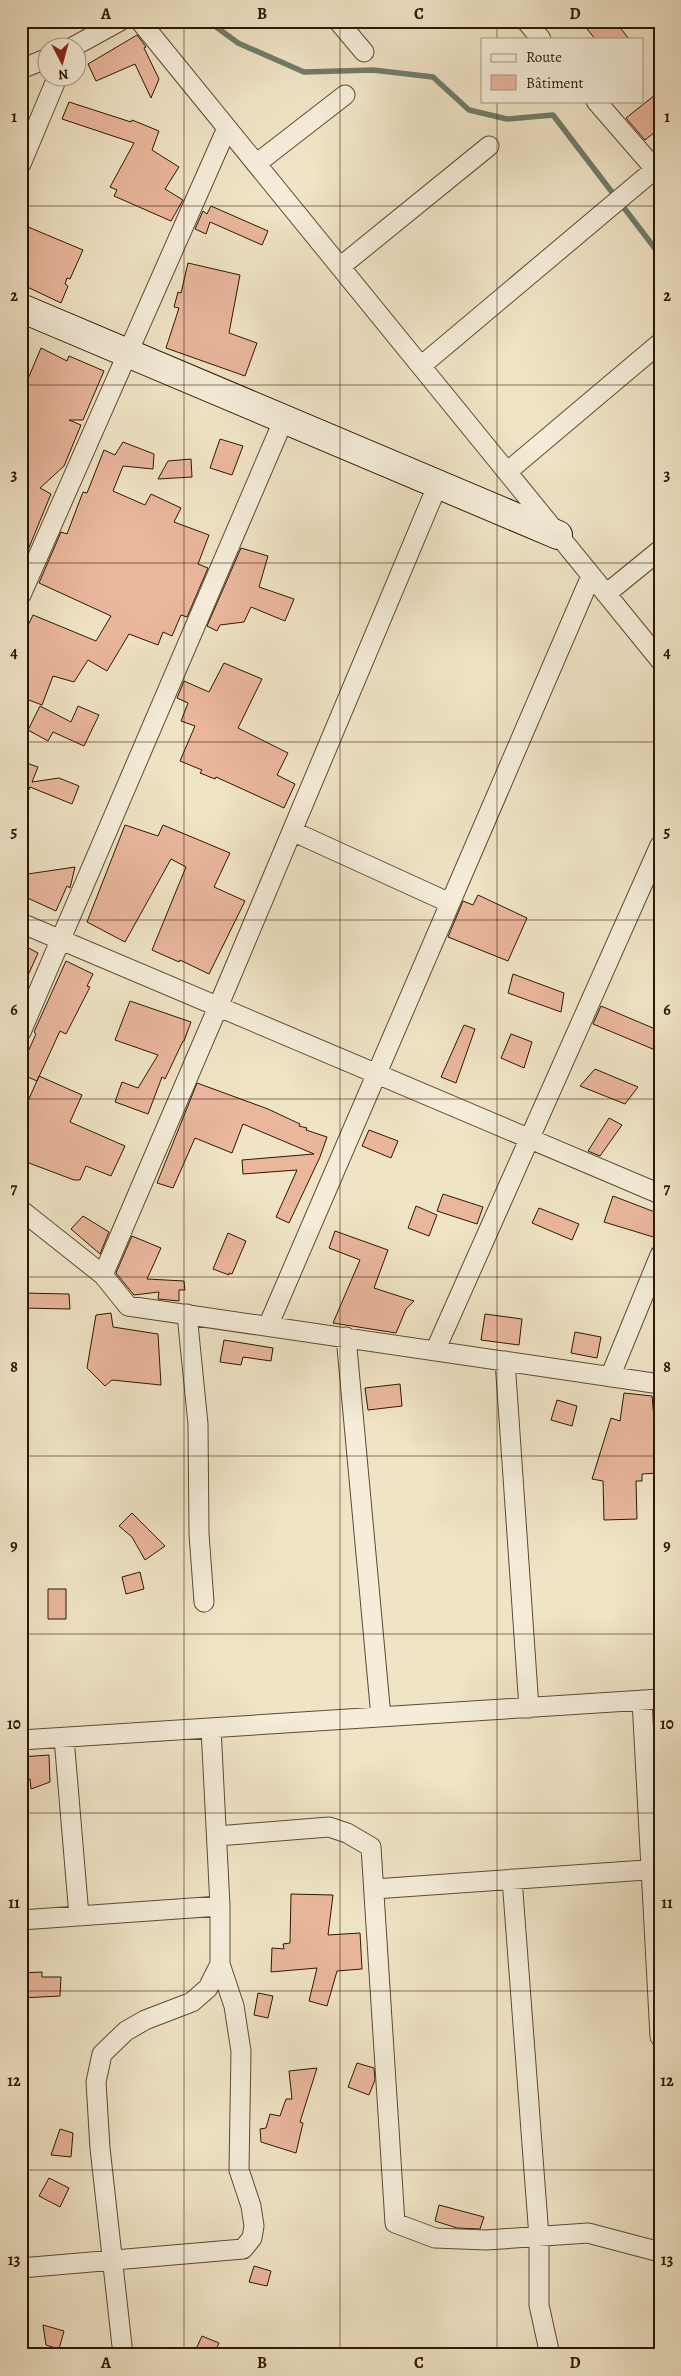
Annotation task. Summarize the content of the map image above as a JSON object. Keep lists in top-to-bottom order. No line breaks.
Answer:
{"legend":["Route","Bâtiment"],"north":"bottom","grid":{"columns":["A","B","C","D"],"rows":["1","2","3","4","5","6","7","8","9","10","11","12","13"]}}
